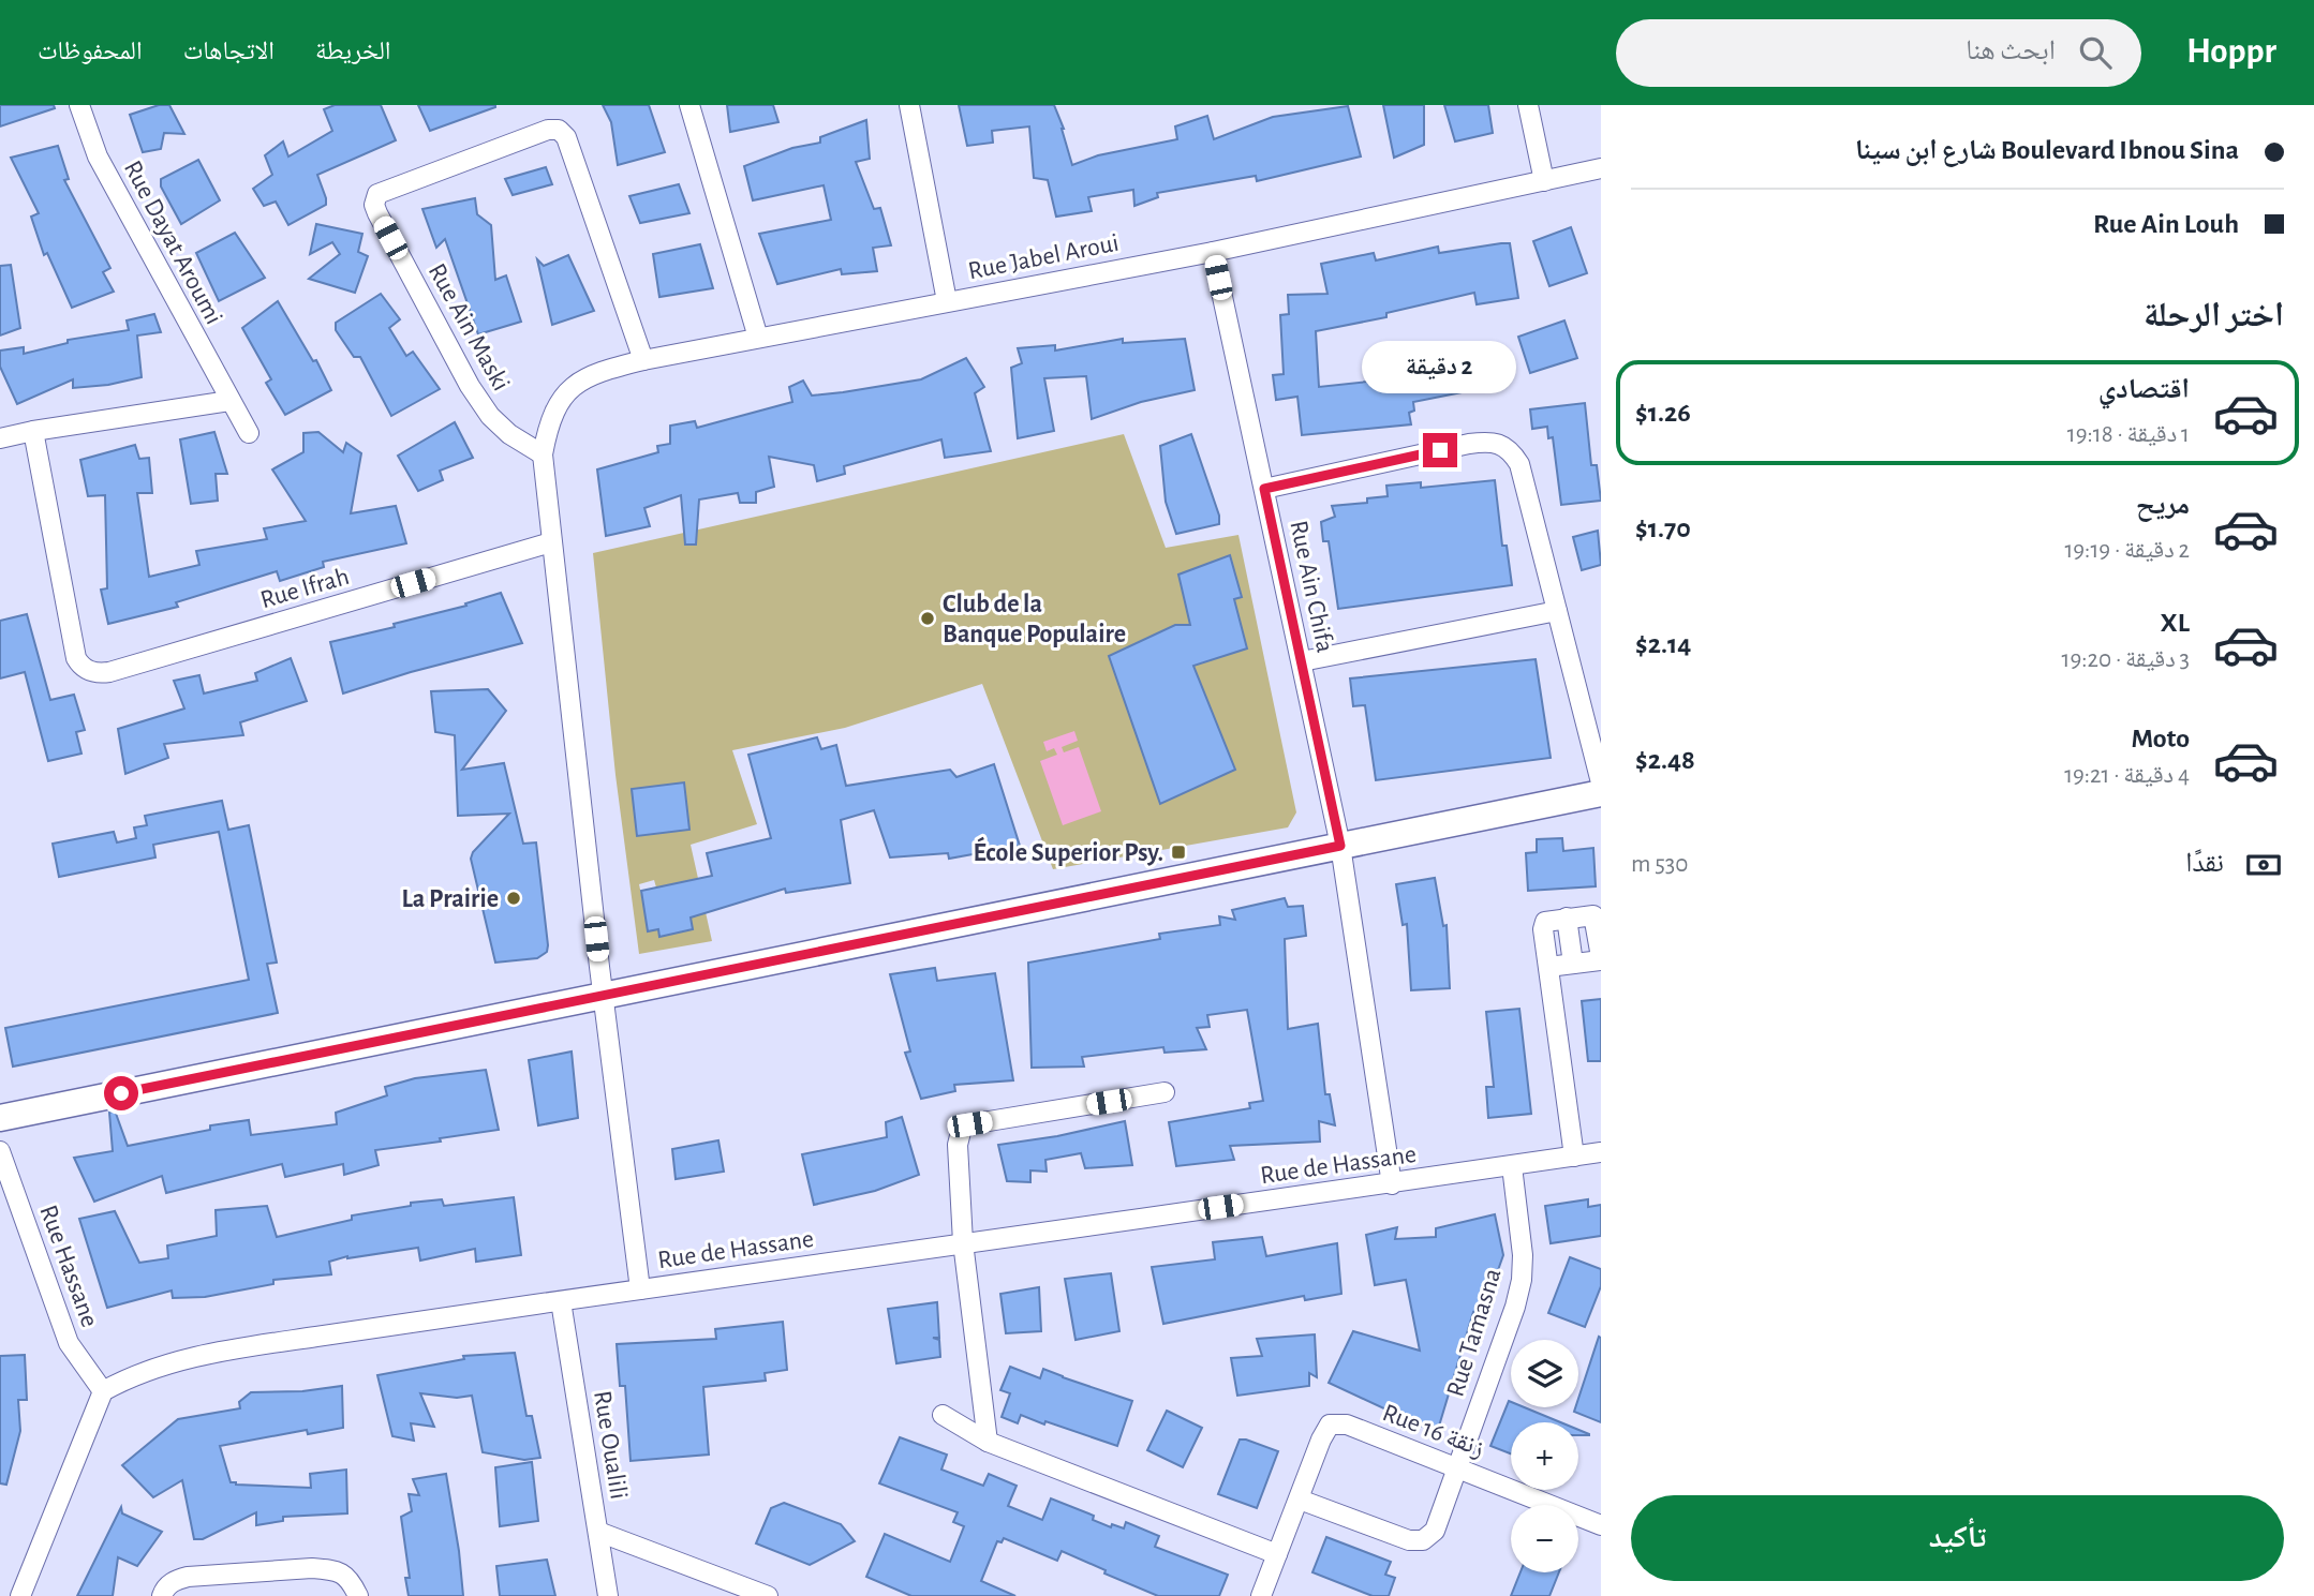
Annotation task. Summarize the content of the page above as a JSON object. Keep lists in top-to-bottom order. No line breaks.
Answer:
{"streets":{"street":["Rue Dayat Aroumi","Rue Jabel Aroui","Rue Ain Maski","Rue Ain Chifa","Rue Ifrah","Rue de Hassane","Rue Hassane","Rue Tamasna","Rue 16 زنقة","Rue Oualili"]},"crossings":[["Rue Jabel Aroui","Rue Ain Maski"],["Rue Jabel Aroui","Rue Ain Chifa"],["Rue Jabel Aroui","Rue Ifrah"],["Rue Jabel Aroui","Rue de Hassane"],["Rue Ain Chifa","Rue de Hassane"],["Rue de Hassane","Rue Hassane"],["Rue de Hassane","Rue Tamasna"],["Rue de Hassane","Rue Oualili"],["Rue Tamasna","Rue 16 زنقة"]],"places":{"other":["Club de la Banque Populaire","La Prairie"],"transit":["École Superior Psy."]},"page":{"header":"Hoppr","search":"ابحث هنا","nav":["الخريطة","الاتجاهات","المحفوظات"],"banner":["Boulevard Ibnou Sina شارع ابن سينا","Rue Ain Louh"],"heading":"اختر الرحلة","bubble":"2 دقيقة","list":[{"name":"اقتصادي","note":"1 دقيقة · 19:18","value":"$1.26"},{"name":"مريح","note":"2 دقيقة · 19:19","value":"$1.70"},{"name":"XL","note":"3 دقيقة · 19:20","value":"$2.14"},{"name":"Moto","note":"4 دقيقة · 19:21","value":"$2.48"}],"pay":["نقدًا","530 m"],"map_buttons":["+","−"],"buttons":"تأكيد"}}
